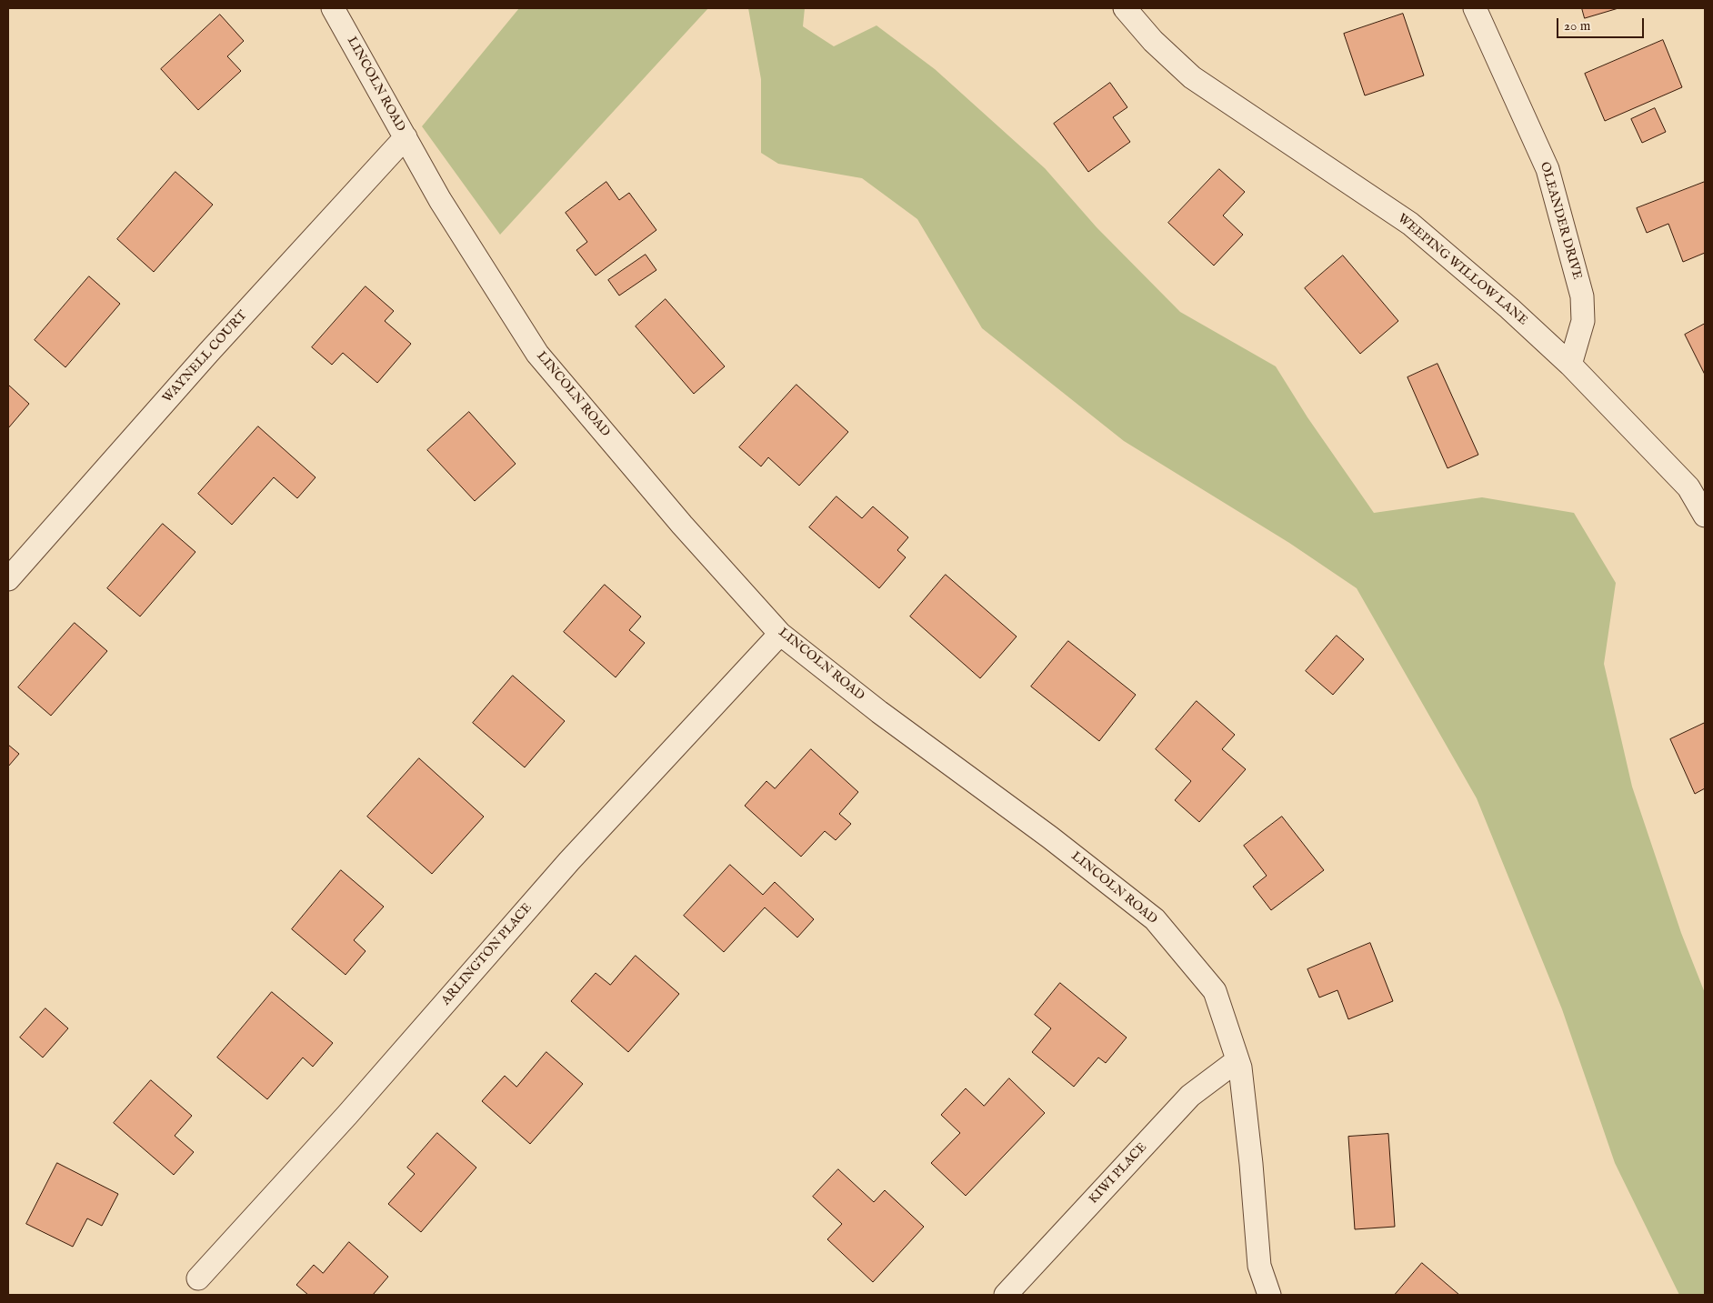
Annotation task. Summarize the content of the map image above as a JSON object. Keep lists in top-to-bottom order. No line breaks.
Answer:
{"streets":{"street":["LINCOLN ROAD","OLEANDER DRIVE","WEEPING WILLOW LANE","WAYNELL COURT","ARLINGTON PLACE","KIWI PLACE"]},"crossings":[["LINCOLN ROAD","WAYNELL COURT"],["LINCOLN ROAD","ARLINGTON PLACE"],["LINCOLN ROAD","KIWI PLACE"],["OLEANDER DRIVE","WEEPING WILLOW LANE"]],"scale_bar":"20 m"}
